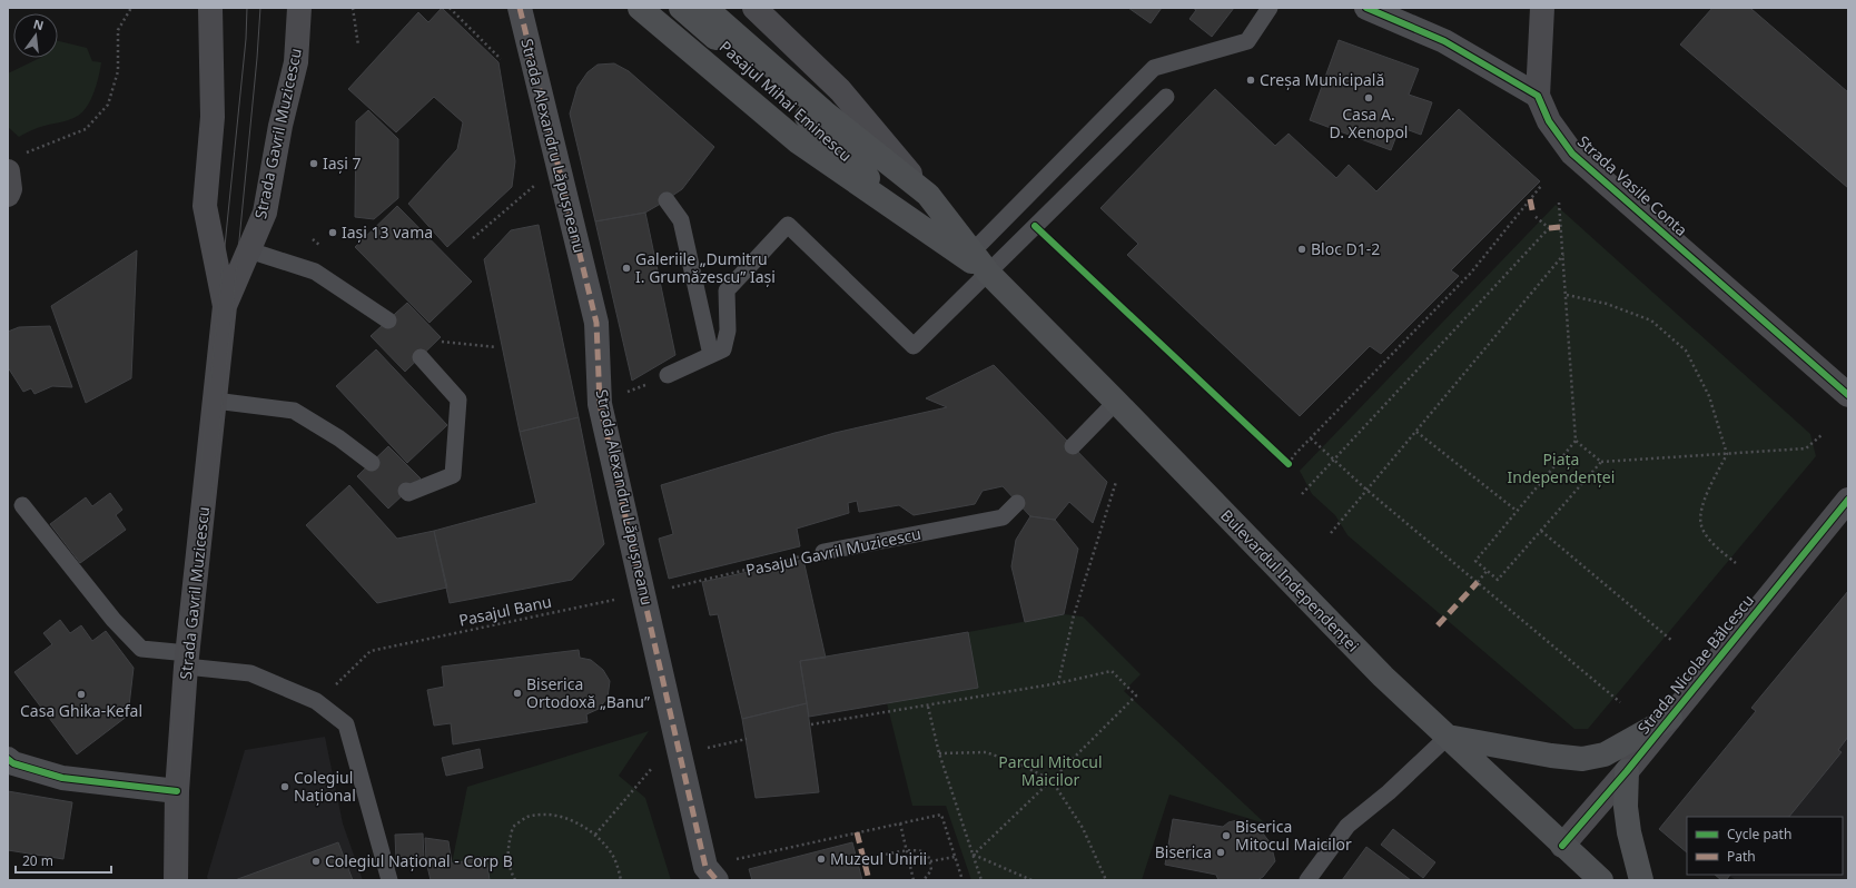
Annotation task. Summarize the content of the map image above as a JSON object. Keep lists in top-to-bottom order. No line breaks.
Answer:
{"streets":{"main road":["Pasajul Mihai Eminescu","Strada Gavril Muzicescu","Strada Vasile Conta","Bulevardul Independenței","Strada Nicolae Bălcescu"],"street":["Strada Alexandru Lăpușneanu"],"lane":["Pasajul Gavril Muzicescu"],"path":["Pasajul Banu"]},"crossings":[["Pasajul Mihai Eminescu","Bulevardul Independenței"],["Strada Alexandru Lăpușneanu","Pasajul Gavril Muzicescu"],["Strada Alexandru Lăpușneanu","Pasajul Banu"],["Pasajul Gavril Muzicescu","Pasajul Banu"],["Bulevardul Independenței","Strada Nicolae Bălcescu"]],"parks":["Piața Independenței","Parcul Mitocul Maicilor"],"places":["Creșa Municipală","Casa A. D. Xenopol","Iași 7","Iași 13 vama","Bloc D1-2","Galeriile „Dumitru I. Grumăzescu” Iași","Biserica Ortodoxă „Banu”","Casa Ghika-Kefal","Colegiul Național","Biserica Mitocul Maicilor","Biserica","Muzeul Unirii","Colegiul Național - Corp B"],"legend":["Cycle path","Path"],"scale_bar":"20 m","north":"top"}
